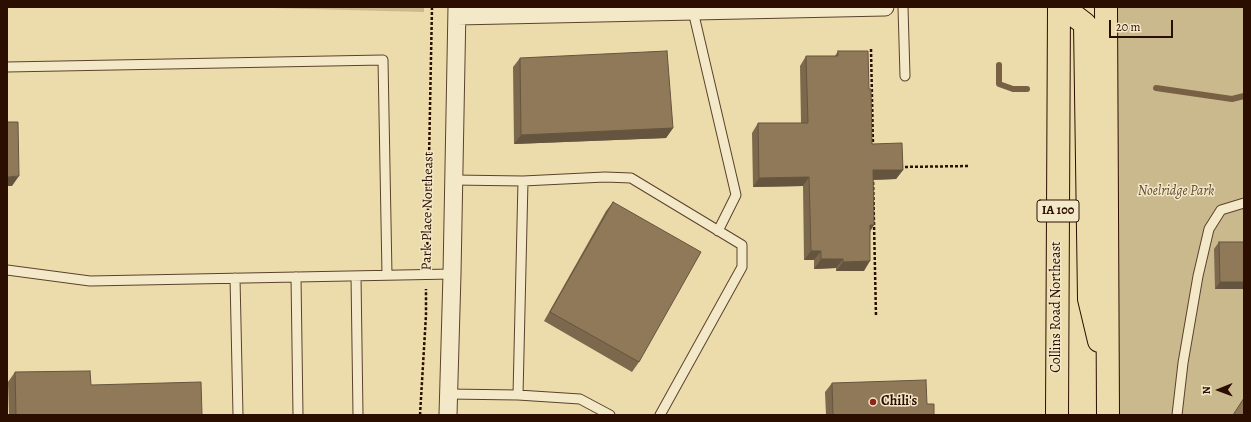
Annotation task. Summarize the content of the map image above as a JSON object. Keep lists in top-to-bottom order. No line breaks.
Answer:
{"streets":{"highway":["IA 100","Collins Road Northeast"],"street":["Park Place Northeast"]},"parks":["Noelridge Park"],"places":["Chili's"],"scale_bar":"20 m","north":"left"}
